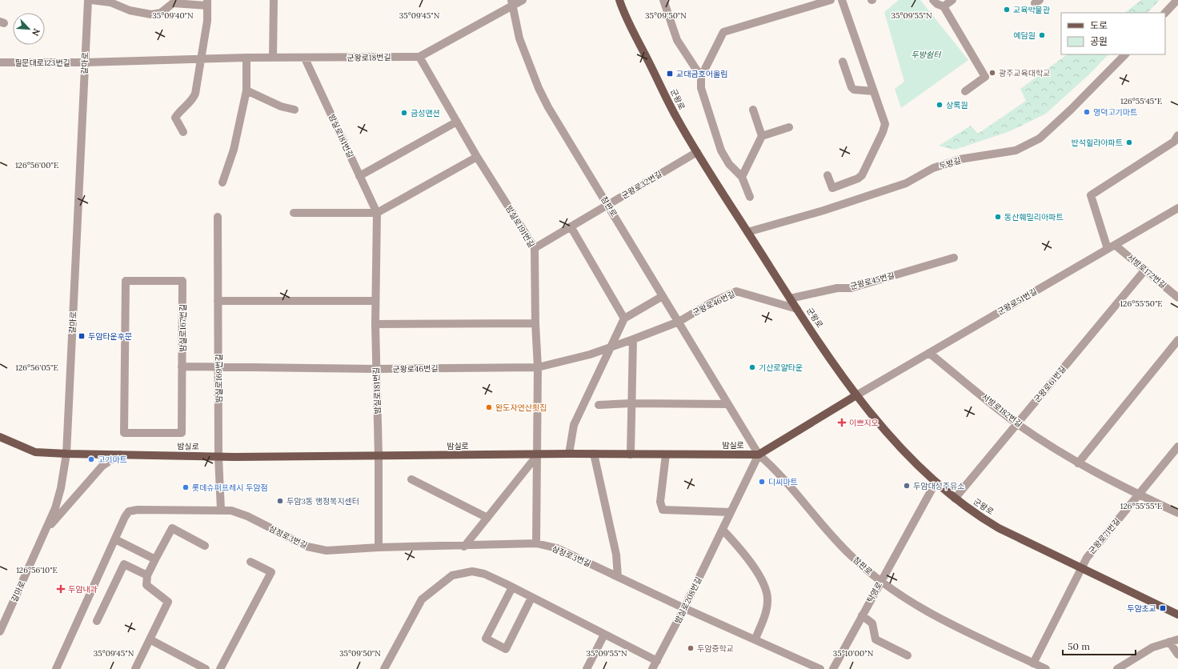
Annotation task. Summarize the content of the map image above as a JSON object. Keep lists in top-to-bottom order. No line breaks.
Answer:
{"streets":{"main road":["군왕로","밤실로"],"street":["군왕로18번길","필문대로123번길","갈마로","밤실로181번길","두방길","군왕로32번길","참판로","밤실로191번길","서방로172번길","군왕로45번길","군왕로51번길","군왕로46번길","밤실로167번길","밤실로169번길","군왕로61번길","서방로182번길","군왕로71번길","삼정로3번길","탁영로","밤실로208번길"]},"crossings":[["군왕로18번길","필문대로123번길"],["군왕로18번길","갈마로"],["군왕로18번길","밤실로181번길"],["군왕로18번길","참판로"],["군왕로18번길","밤실로191번길"],["필문대로123번길","갈마로"],["갈마로","밤실로"],["군왕로","두방길"],["군왕로","군왕로32번길"],["군왕로","군왕로45번길"],["군왕로","군왕로51번길"],["군왕로","군왕로46번길"],["군왕로","군왕로61번길"],["군왕로","군왕로71번길"],["군왕로","탁영로"],["밤실로181번길","군왕로46번길"],["밤실로181번길","밤실로"],["군왕로32번길","참판로"],["군왕로32번길","밤실로191번길"],["참판로","군왕로46번길"],["참판로","밤실로"],["참판로","탁영로"],["참판로","밤실로208번길"],["밤실로191번길","군왕로46번길"],["밤실로191번길","밤실로"],["서방로172번길","군왕로51번길"],["서방로172번길","군왕로61번길"],["군왕로51번길","서방로182번길"],["군왕로46번길","밤실로167번길"],["군왕로46번길","밤실로169번길"],["밤실로169번길","밤실로"],["밤실로169번길","삼정로3번길"],["군왕로61번길","서방로182번길"],["서방로182번길","군왕로71번길"],["밤실로","밤실로208번길"],["삼정로3번길","밤실로208번길"]],"parks":["두방쉼터"],"places":{"other":["교육박물관","예담원","광주교육대학교","상록원","영덕고기마트","금성맨션","반석힐라아파트","동산훼밀리아파트","기산로얄타운","완도자연산횟집","고기마트","디씨마트","두암대성주유소","롯데슈퍼프레시 두암점","두암3동 행정복지센터","두암중학교"],"transit":["교대금호어울림","두암타운후문","두암초교"],"health":["이쁘지오","두암내과"]},"legend":["도로","공원"],"scale_bar":"50 m","north":"bottom right","coordinates":["35°09'40\"N","35°09'45\"N","35°09'50\"N","35°09'55\"N","126°55'45\"E","126°56'00\"E","126°55'50\"E","126°56'05\"E","126°55'55\"E","126°56'10\"E","35°10'00\"N"]}
